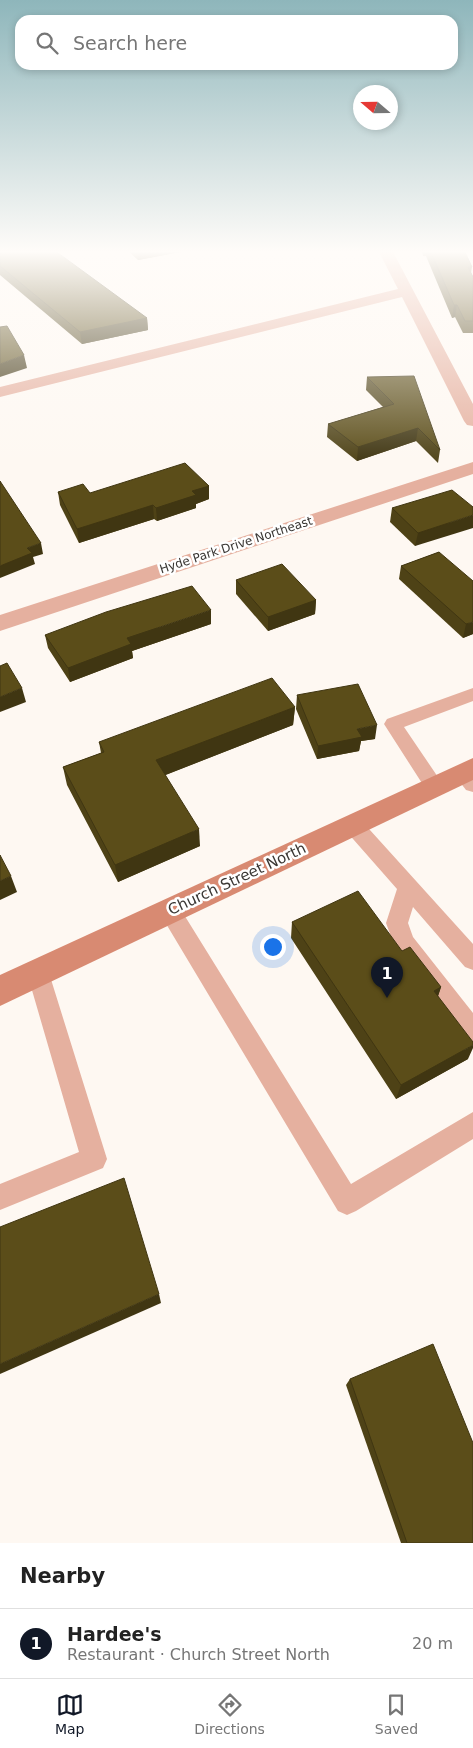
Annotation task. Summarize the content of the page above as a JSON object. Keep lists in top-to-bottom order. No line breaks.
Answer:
{"streets":{"main road":["Church Street North"],"street":["Hyde Park Drive Northeast"]},"north":"left","page":{"search":"Search here","pins":"1","heading":"Nearby","list":[{"mark":"1","name":"Hardee's","note":"Restaurant · Church Street North","value":"20 m"}],"nav":["Map","Directions","Saved"]}}
